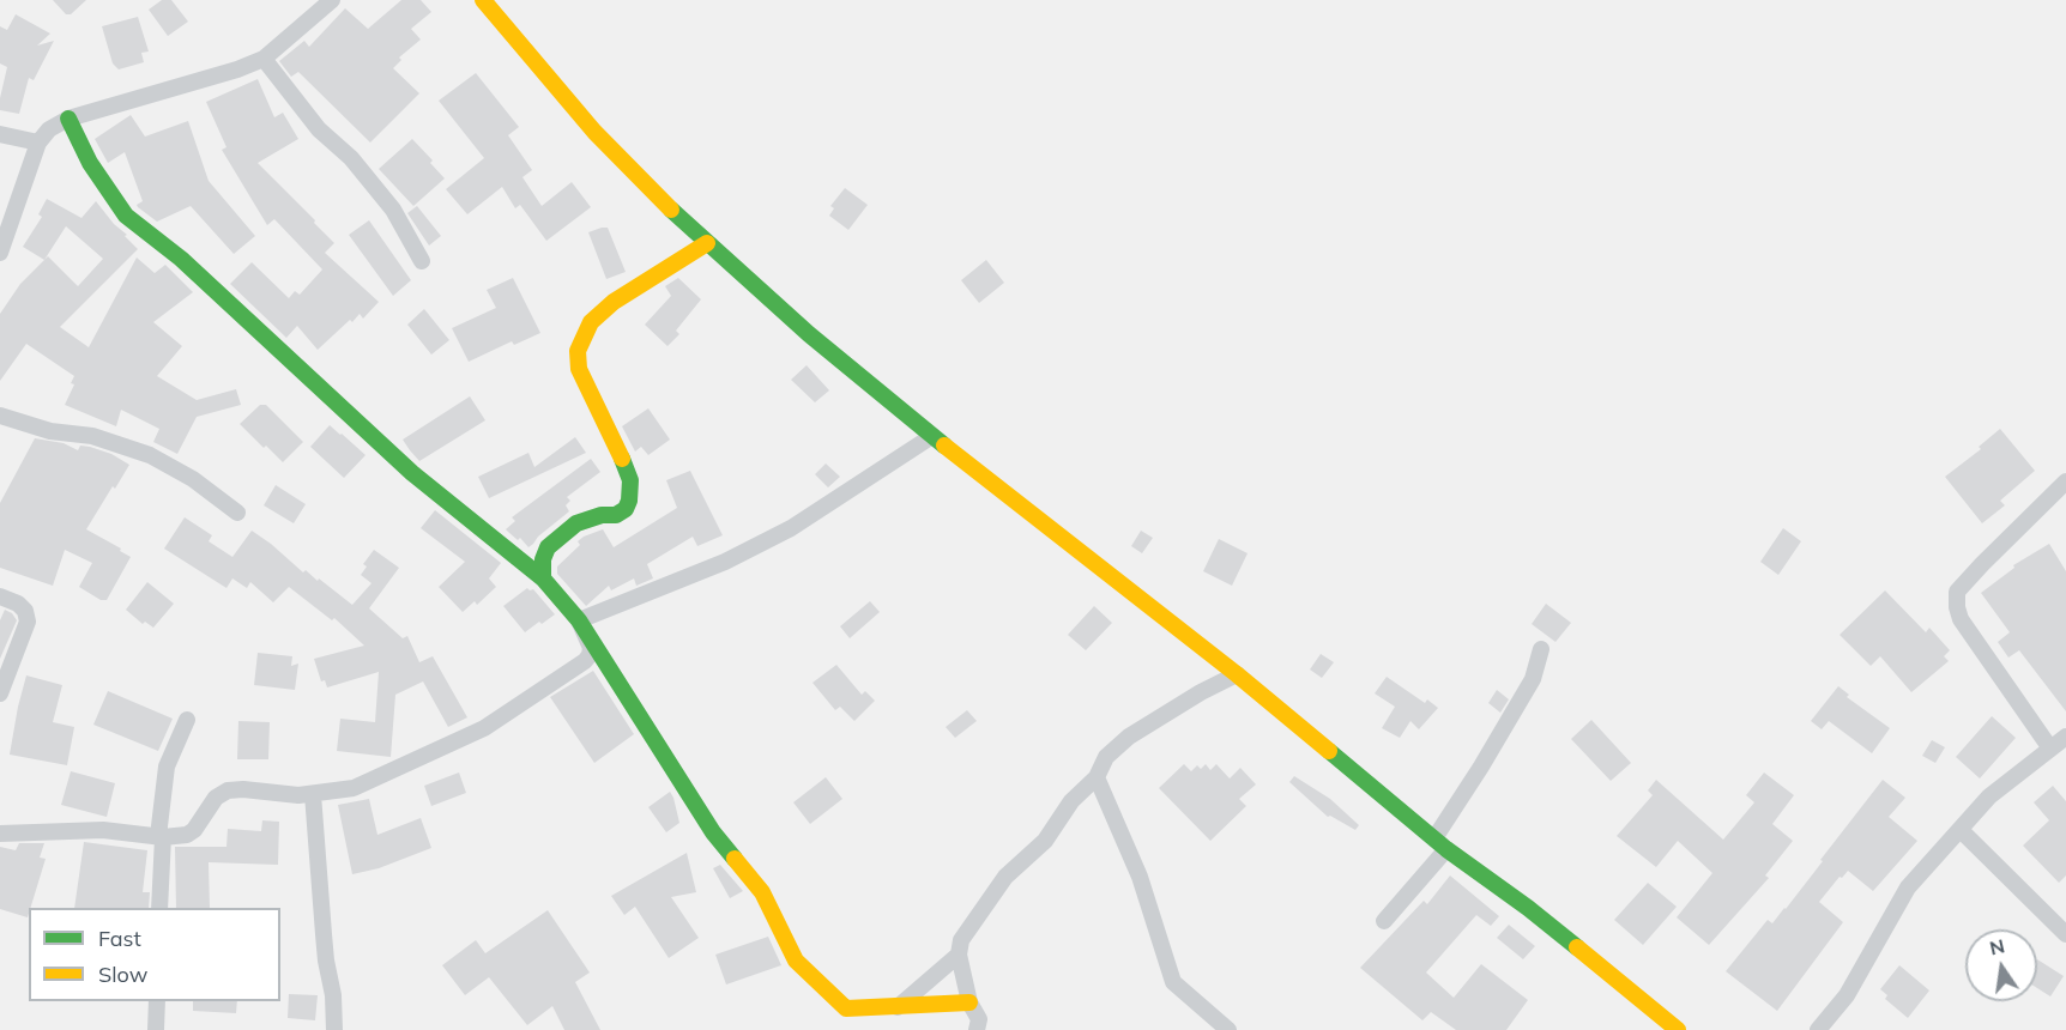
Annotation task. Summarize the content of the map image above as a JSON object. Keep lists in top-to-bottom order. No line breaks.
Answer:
{"legend":["Fast","Slow"],"north":"top"}
